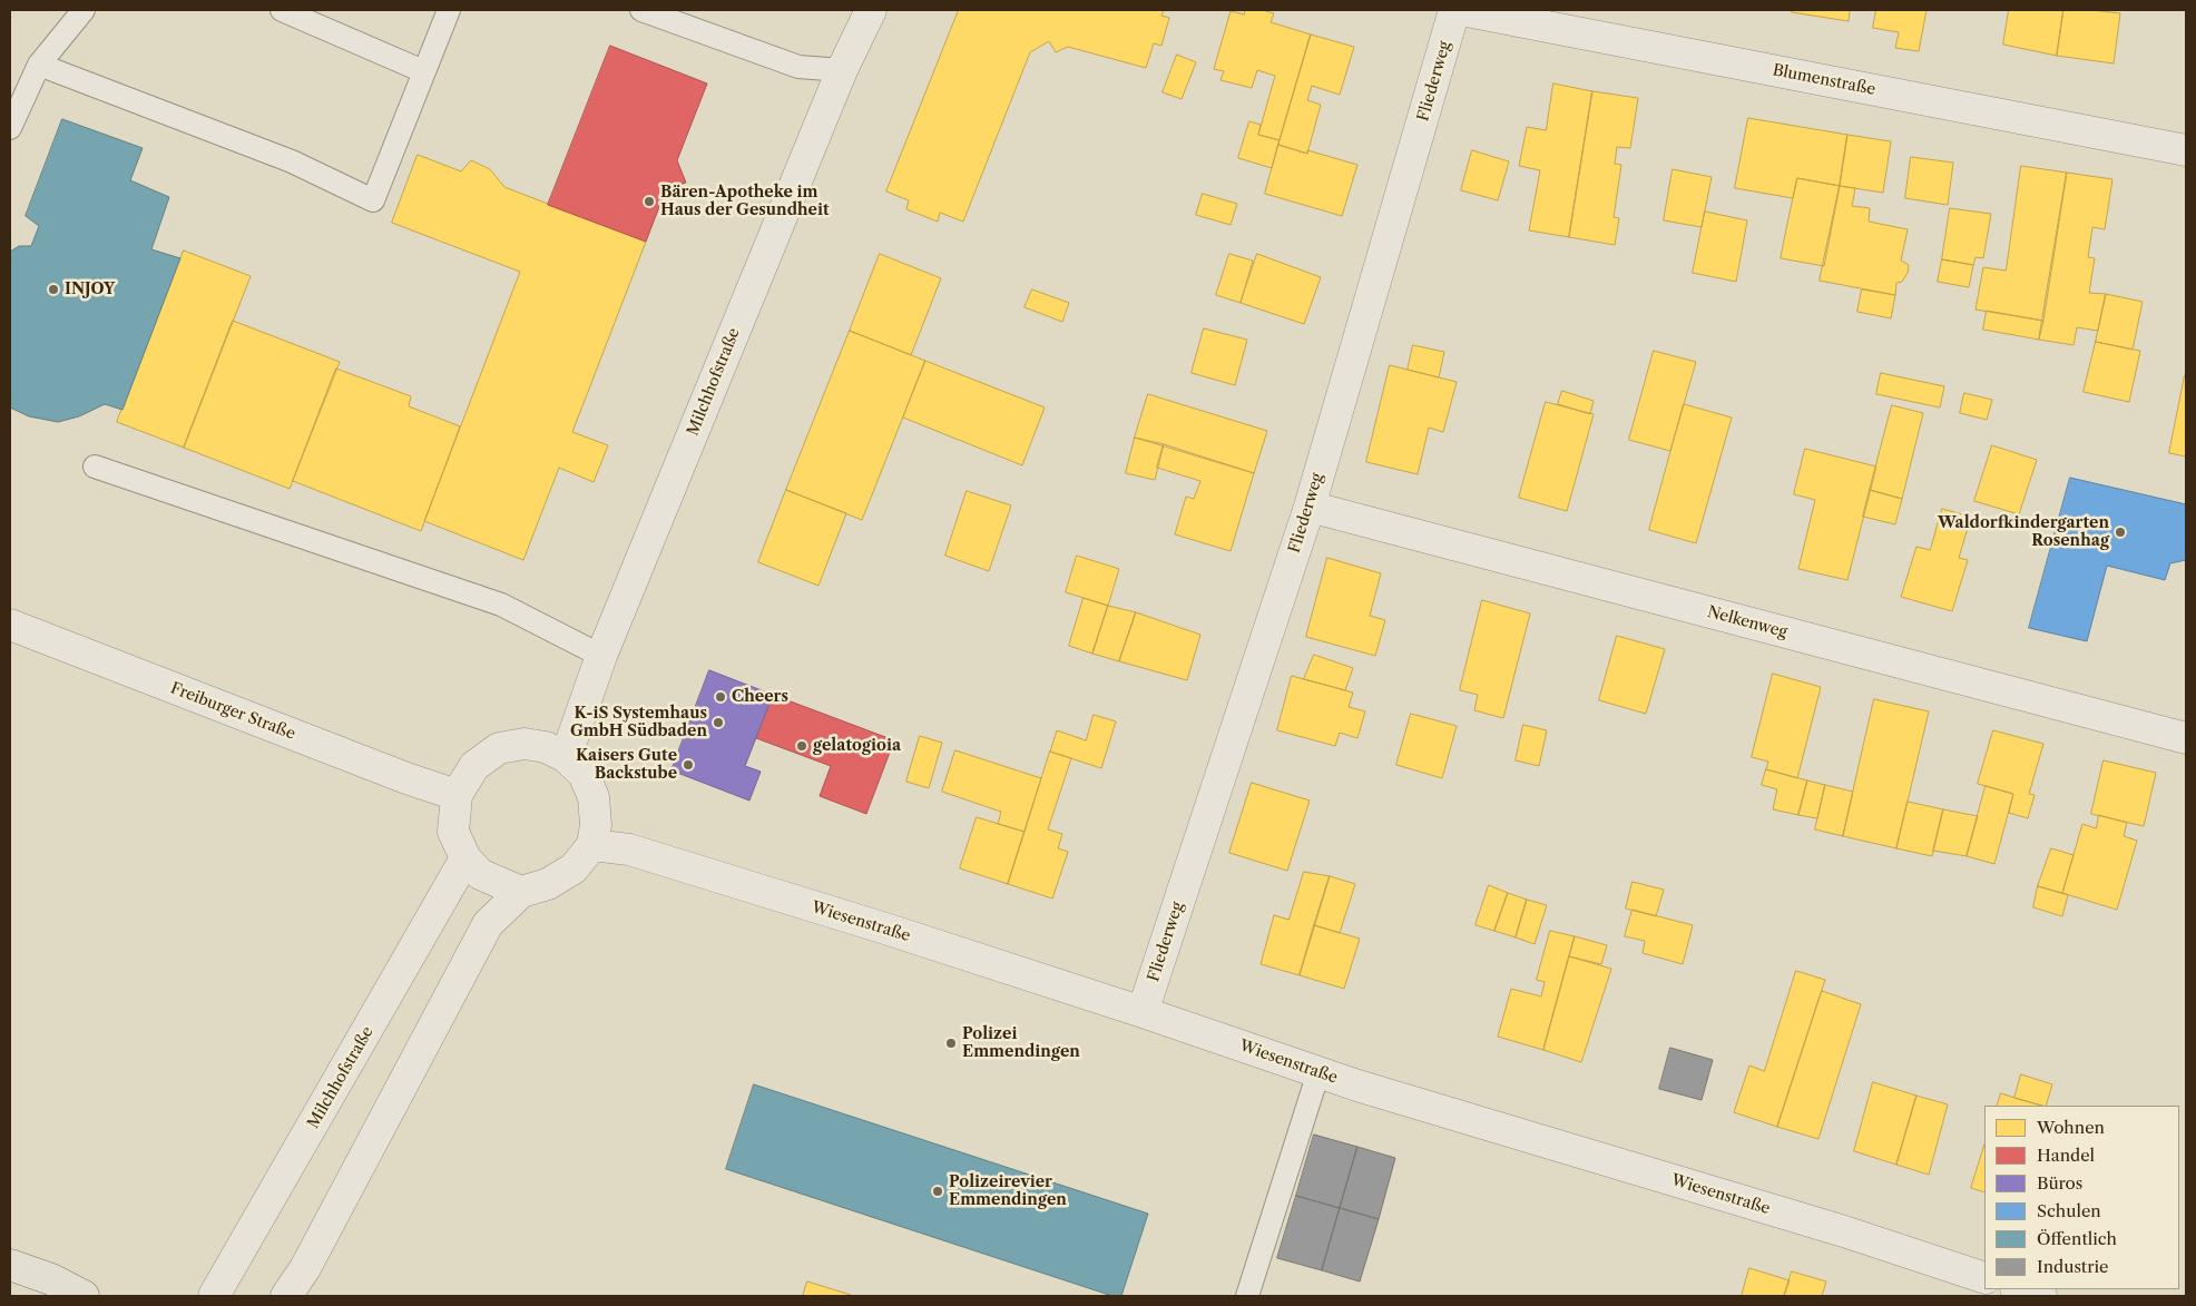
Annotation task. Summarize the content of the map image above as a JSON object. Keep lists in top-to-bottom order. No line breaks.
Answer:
{"streets":{"street":["Blumenstraße","Fliederweg","Milchhofstraße","Nelkenweg","Freiburger Straße","Wiesenstraße"]},"crossings":[["Fliederweg","Nelkenweg"],["Fliederweg","Wiesenstraße"],["Milchhofstraße","Freiburger Straße"],["Milchhofstraße","Wiesenstraße"],["Freiburger Straße","Wiesenstraße"]],"places":["Bären-Apotheke im Haus der Gesundheit","INJOY","Waldorfkindergarten Rosenhag","Cheers","K-iS Systemhaus GmbH Südbaden","gelatogioia","Kaisers Gute Backstube","Polizei Emmendingen","Polizeirevier Emmendingen"],"legend":["Wohnen","Handel","Büros","Schulen","Öffentlich","Industrie"]}
